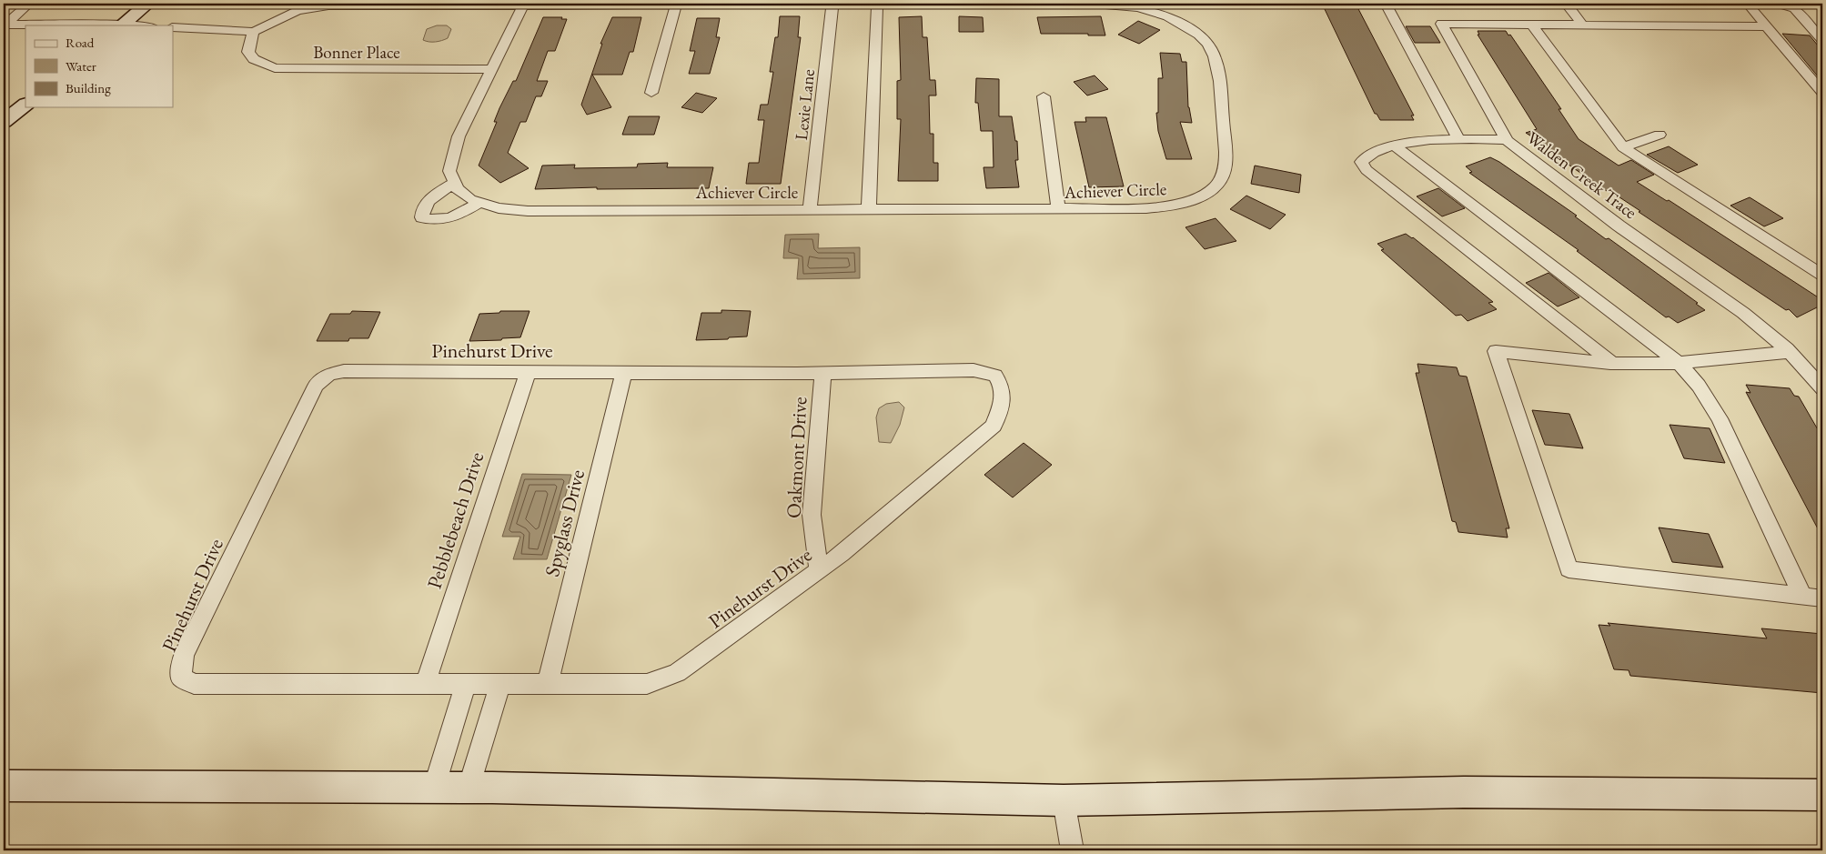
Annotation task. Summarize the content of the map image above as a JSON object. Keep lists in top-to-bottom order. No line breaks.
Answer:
{"streets":{"street":["Bonner Place","Lexie Lane","Walden Creek Trace","Achiever Circle","Pinehurst Drive","Oakmont Drive","Pebblebeach Drive","Spyglass Drive"]},"crossings":[["Bonner Place","Achiever Circle"],["Lexie Lane","Achiever Circle"],["Pinehurst Drive","Oakmont Drive"],["Pinehurst Drive","Pebblebeach Drive"],["Pinehurst Drive","Spyglass Drive"]],"legend":["Road","Water","Building"]}
